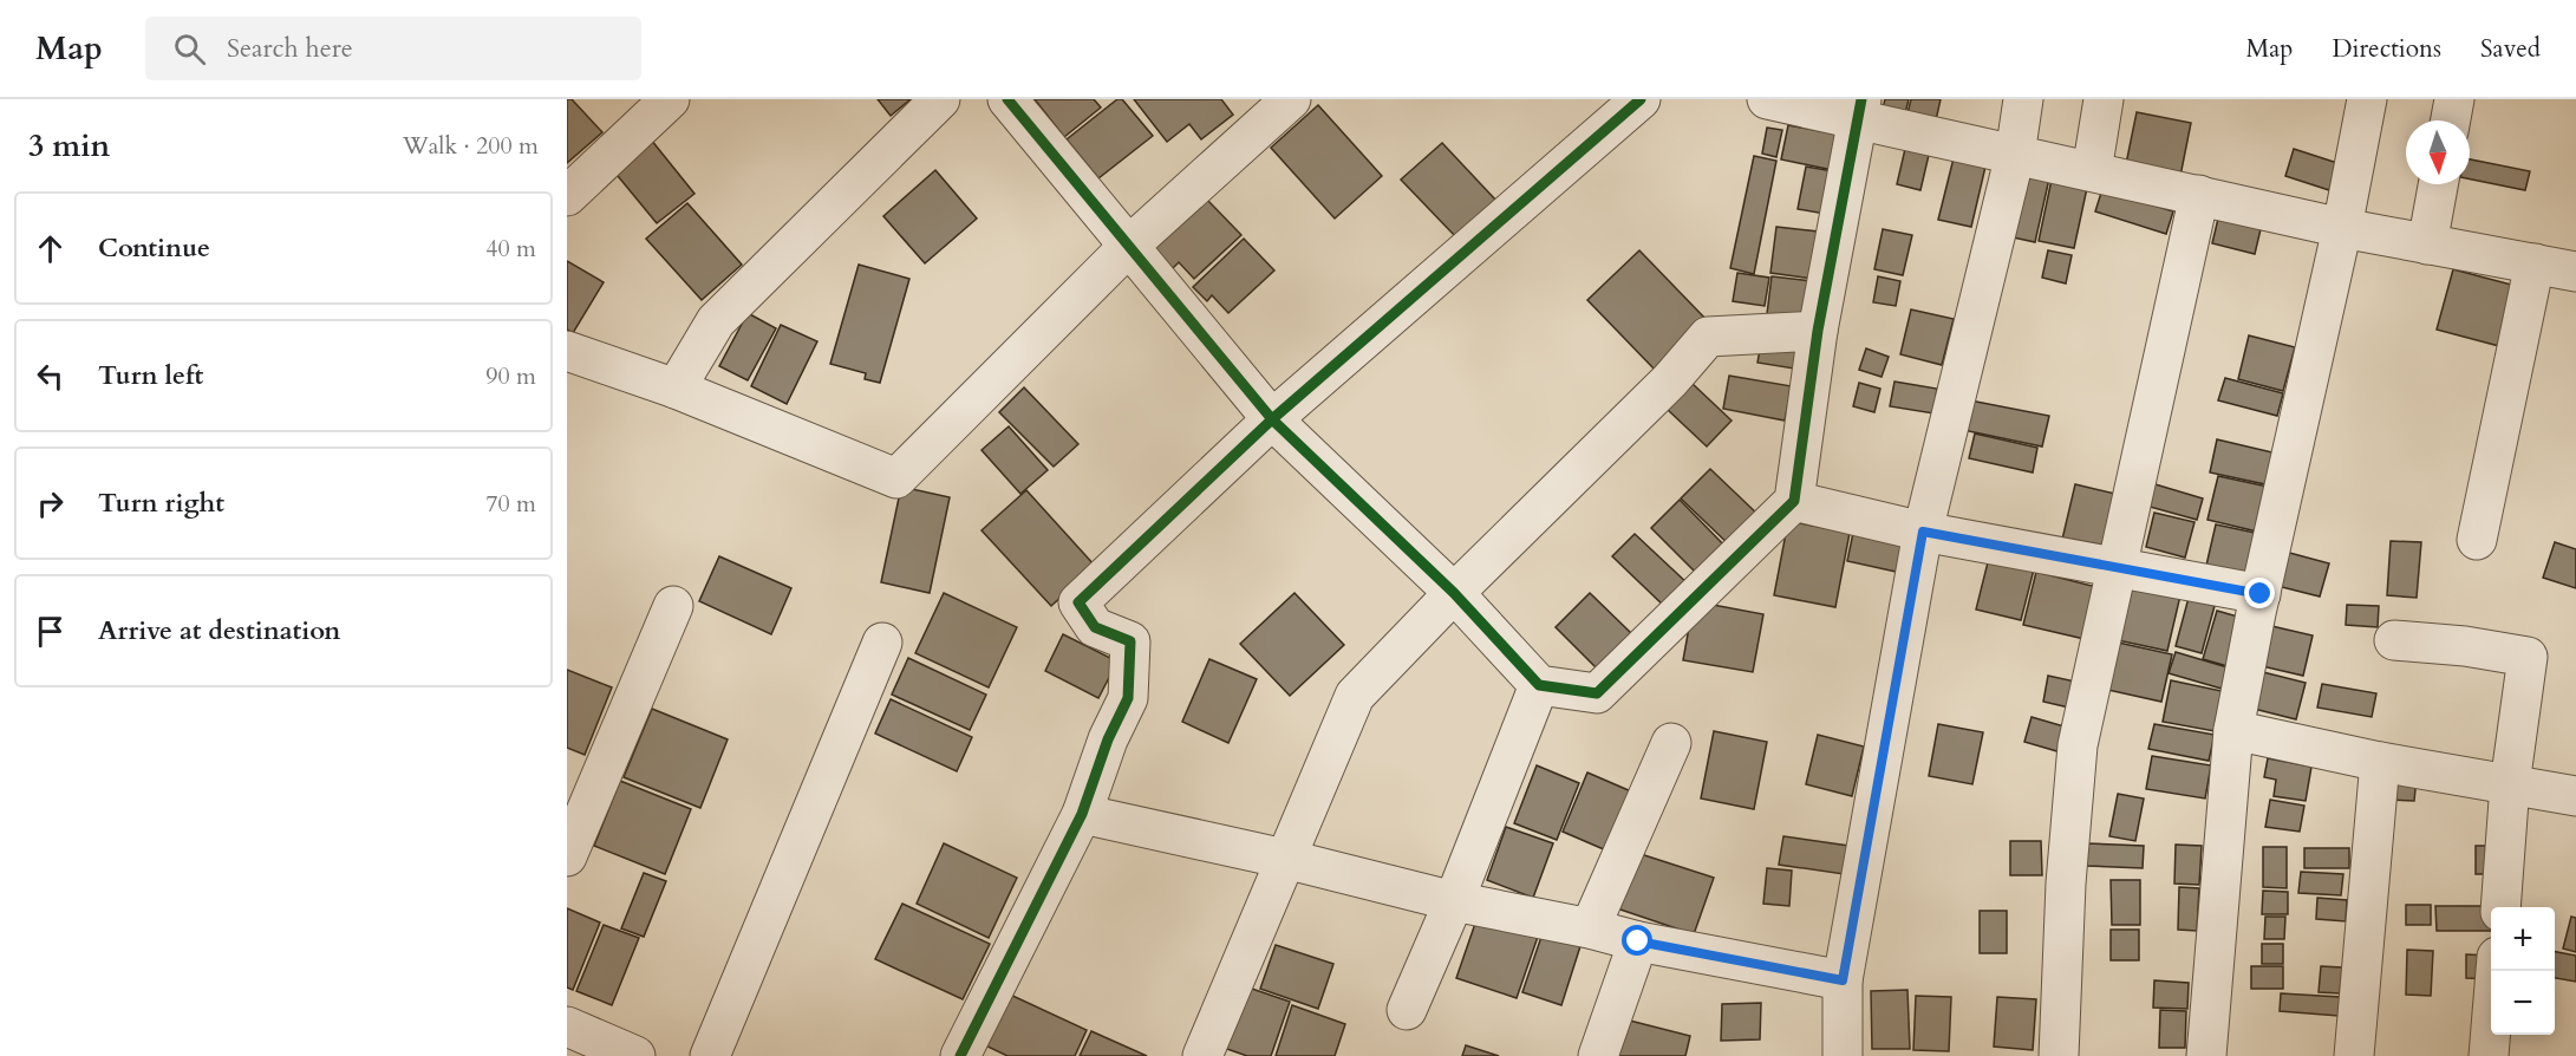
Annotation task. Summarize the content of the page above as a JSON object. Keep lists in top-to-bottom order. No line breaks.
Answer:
{"north":"bottom","page":{"header":"Map","search":"Search here","nav":["Map","Directions","Saved"],"heading":["3 min","Walk · 200 m"],"list":[["Continue","40 m"],["Turn left","90 m"],["Turn right","70 m"],"Arrive at destination"],"map_buttons":["+","−"]}}
